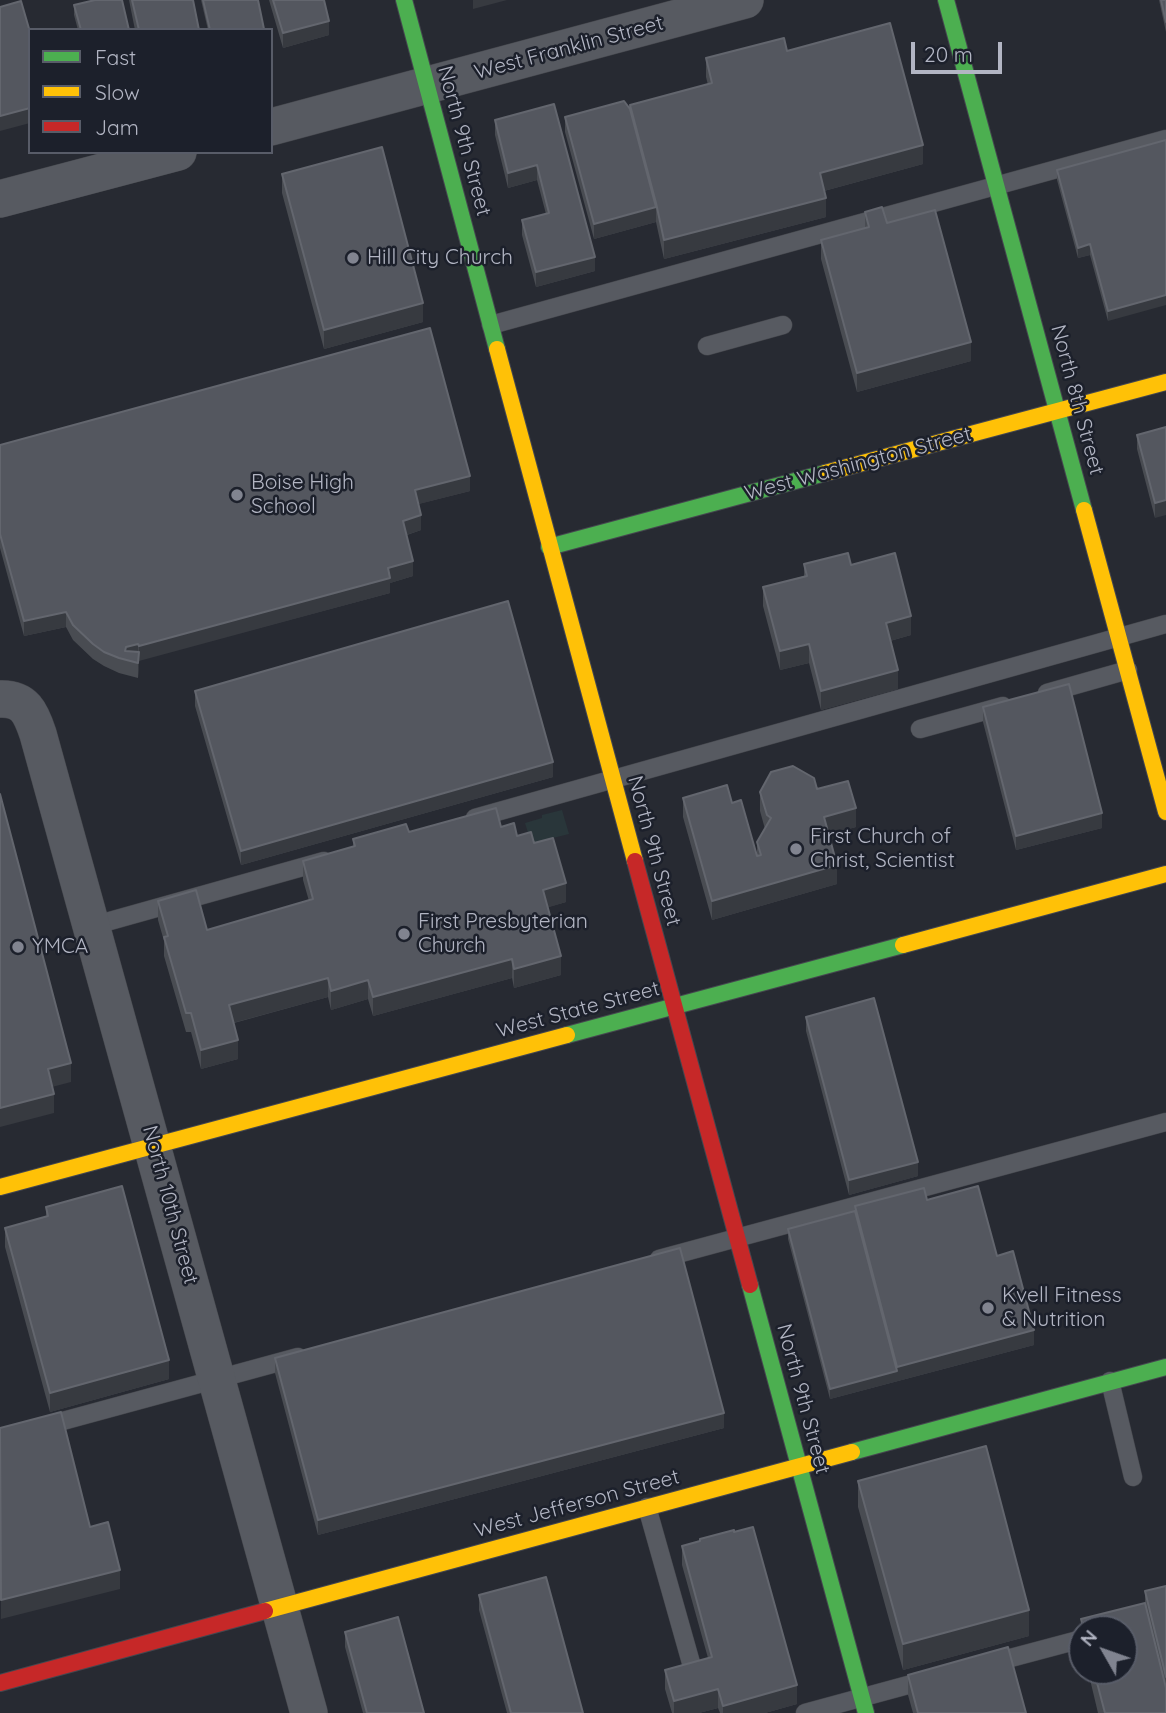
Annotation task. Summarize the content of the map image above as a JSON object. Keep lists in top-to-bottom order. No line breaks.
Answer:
{"streets":{"street":["West Franklin Street","North 9th Street","North 8th Street","West Washington Street","West State Street","North 10th Street","West Jefferson Street"]},"crossings":[["West Franklin Street","North 9th Street"],["North 9th Street","West Washington Street"],["North 9th Street","West State Street"],["North 9th Street","West Jefferson Street"],["North 8th Street","West Washington Street"],["West State Street","North 10th Street"],["North 10th Street","West Jefferson Street"]],"places":["Hill City Church","Boise High School","First Church of Christ, Scientist","First Presbyterian Church","YMCA","Kvell Fitness & Nutrition"],"legend":["Fast","Slow","Jam"],"scale_bar":"20 m","north":"top left"}
